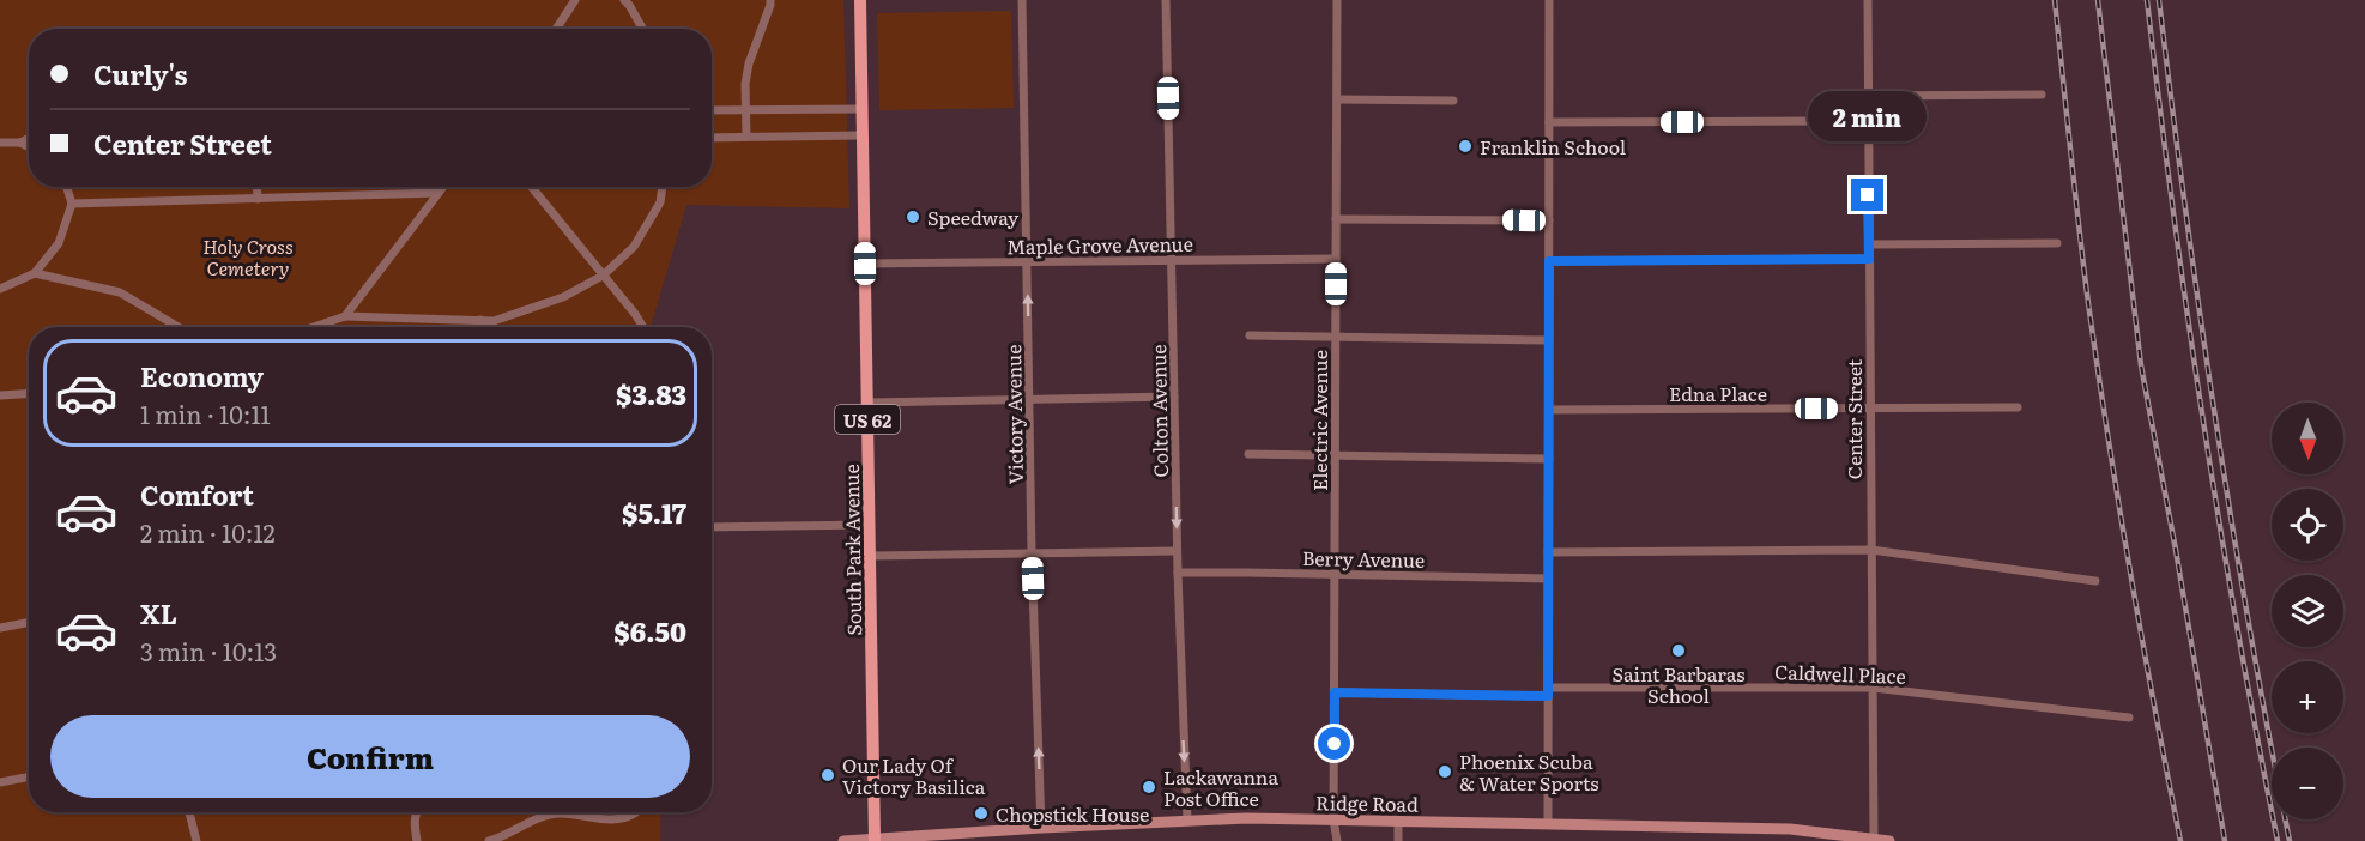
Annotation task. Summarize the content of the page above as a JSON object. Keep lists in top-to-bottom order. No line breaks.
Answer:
{"streets":{"main road":["US 62","South Park Avenue","Ridge Road"],"street":["Maple Grove Avenue","Edna Place","Colton Avenue","Victory Avenue","Center Street","Electric Avenue","Berry Avenue","Caldwell Place"]},"crossings":[["Maple Grove Avenue","Colton Avenue"],["Maple Grove Avenue","Victory Avenue"],["Maple Grove Avenue","Electric Avenue"],["Maple Grove Avenue","South Park Avenue"],["Edna Place","Center Street"],["Colton Avenue","Berry Avenue"],["Colton Avenue","Ridge Road"],["Victory Avenue","Ridge Road"],["Center Street","Caldwell Place"],["Center Street","Ridge Road"],["Electric Avenue","Berry Avenue"],["Electric Avenue","Caldwell Place"],["Electric Avenue","Ridge Road"],["South Park Avenue","Ridge Road"]],"one_way":["Colton Avenue","Victory Avenue"],"parks":["Holy Cross Cemetery"],"places":["Franklin School","Speedway","Saint Barbaras School","Phoenix Scuba & Water Sports","Our Lady Of Victory Basilica","Lackawanna Post Office","Chopstick House"],"north":"bottom","page":{"banner":["Curly's","Center Street"],"bubble":"2 min","list":[{"name":"Economy","note":"1 min · 10:11","value":"$3.83"},{"name":"Comfort","note":"2 min · 10:12","value":"$5.17"},{"name":"XL","note":"3 min · 10:13","value":"$6.50"}],"map_buttons":["+","−"],"buttons":"Confirm"}}
